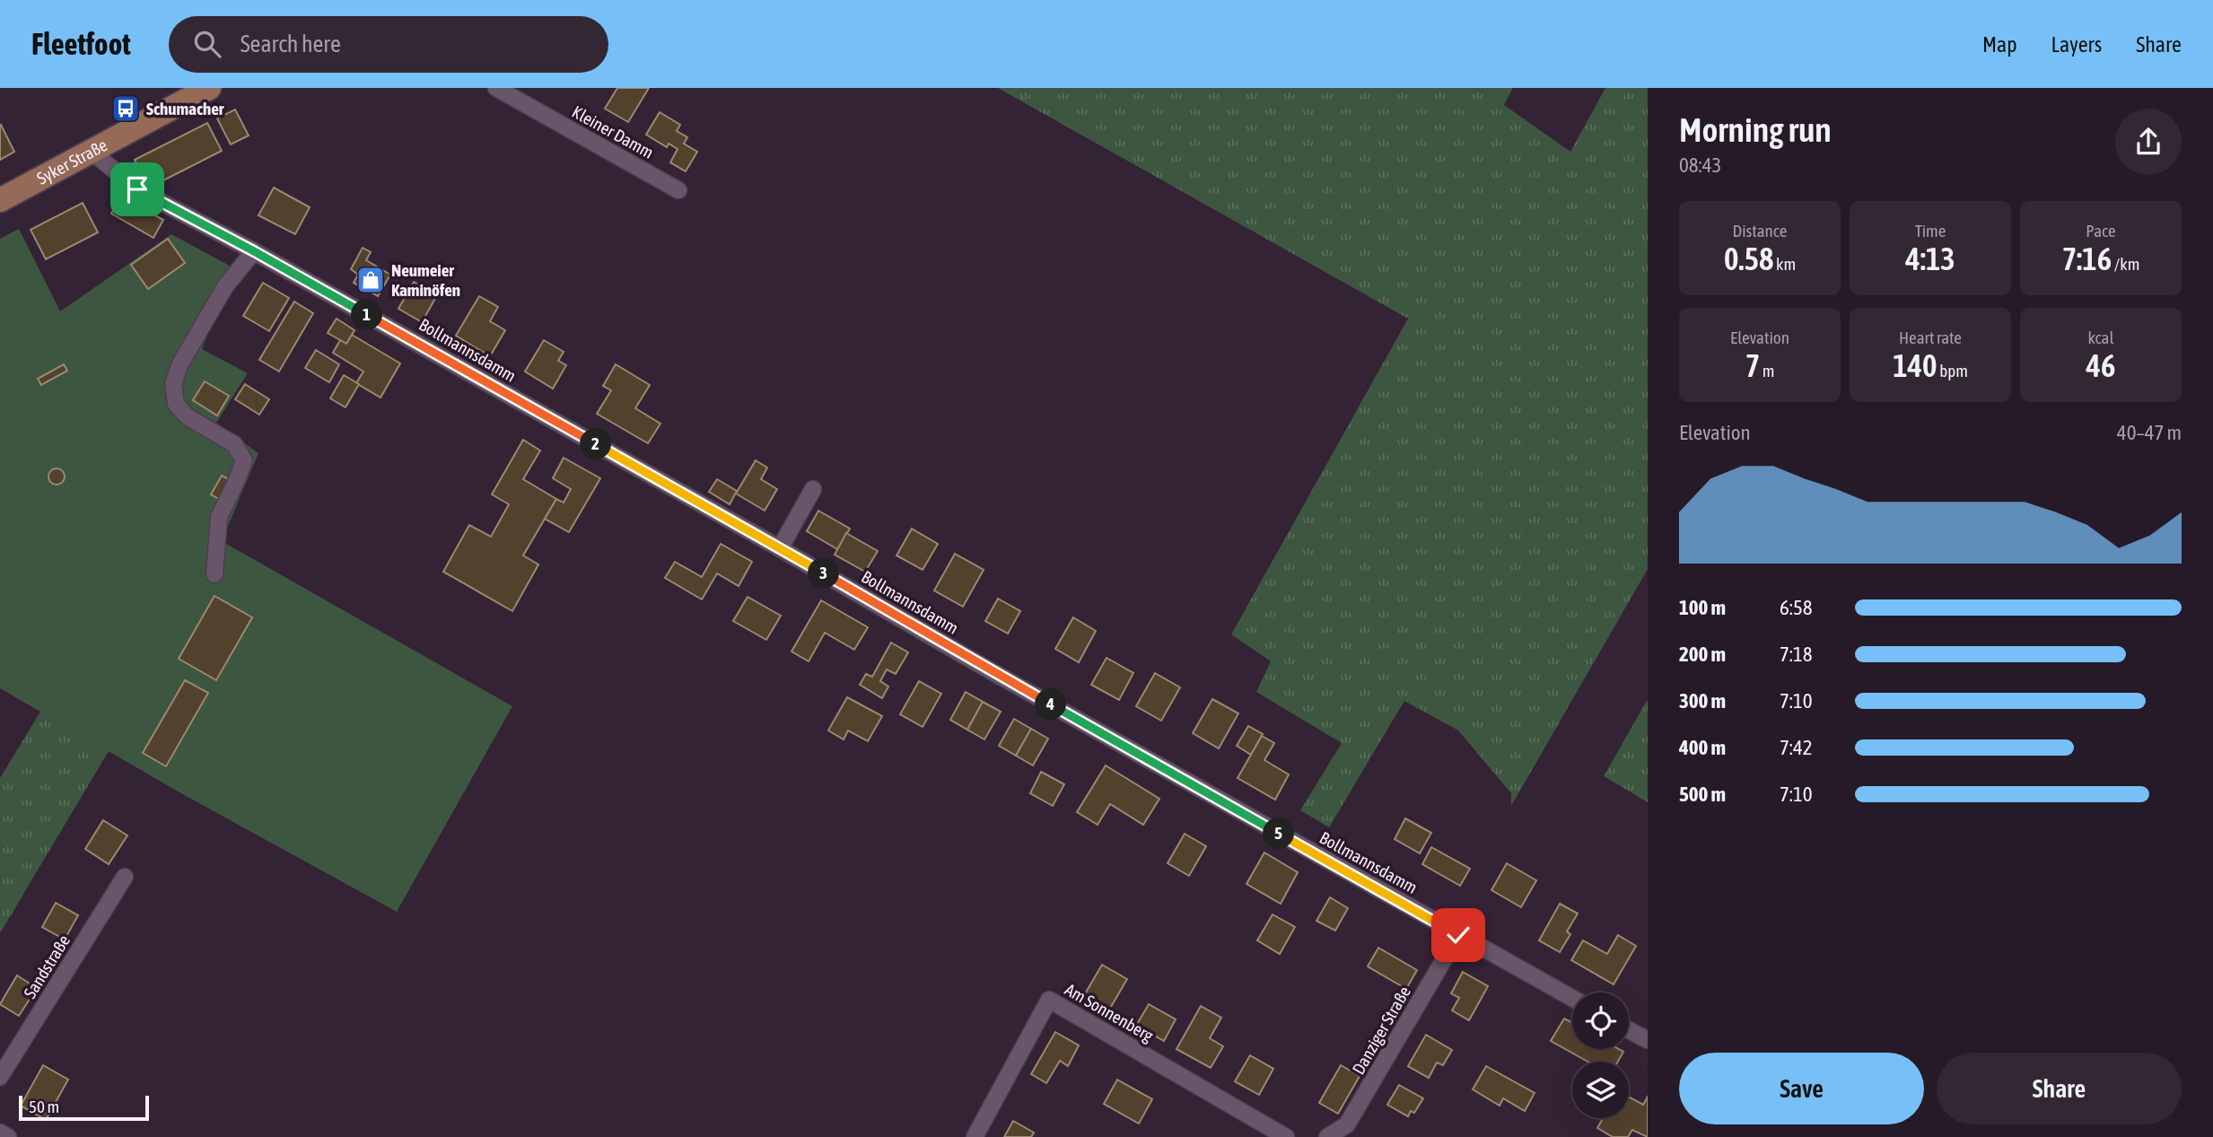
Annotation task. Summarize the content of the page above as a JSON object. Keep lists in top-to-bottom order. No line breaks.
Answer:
{"streets":{"main road":["Syker Straße"],"street":["Kleiner Damm","Bollmannsdamm","Sandstraße","Am Sonnenberg","Danziger Straße"]},"crossings":[["Syker Straße","Bollmannsdamm"],["Bollmannsdamm","Danziger Straße"]],"places":{"bus stop":["Schumacher"],"shop":["Neumeier Kaminöfen"]},"scale_bar":"50 m","page":{"header":"Fleetfoot","search":"Search here","nav":["Map","Layers","Share"],"heading":["Morning run","08:43"],"stats":[["Distance","0.58 km"],["Time","4:13"],["Pace","7:16 /km"],["Elevation","7 m"],["Heart rate","140 bpm"],["kcal","46"]],"pins":["1","2","3","4","5"],"chart":["Elevation","40–47 m"],"list":[{"name":"100 m","note":"6:58"},{"name":"200 m","note":"7:18"},{"name":"300 m","note":"7:10"},{"name":"400 m","note":"7:42"},{"name":"500 m","note":"7:10"}],"buttons":["Save","Share"],"scale":"50 m"}}
